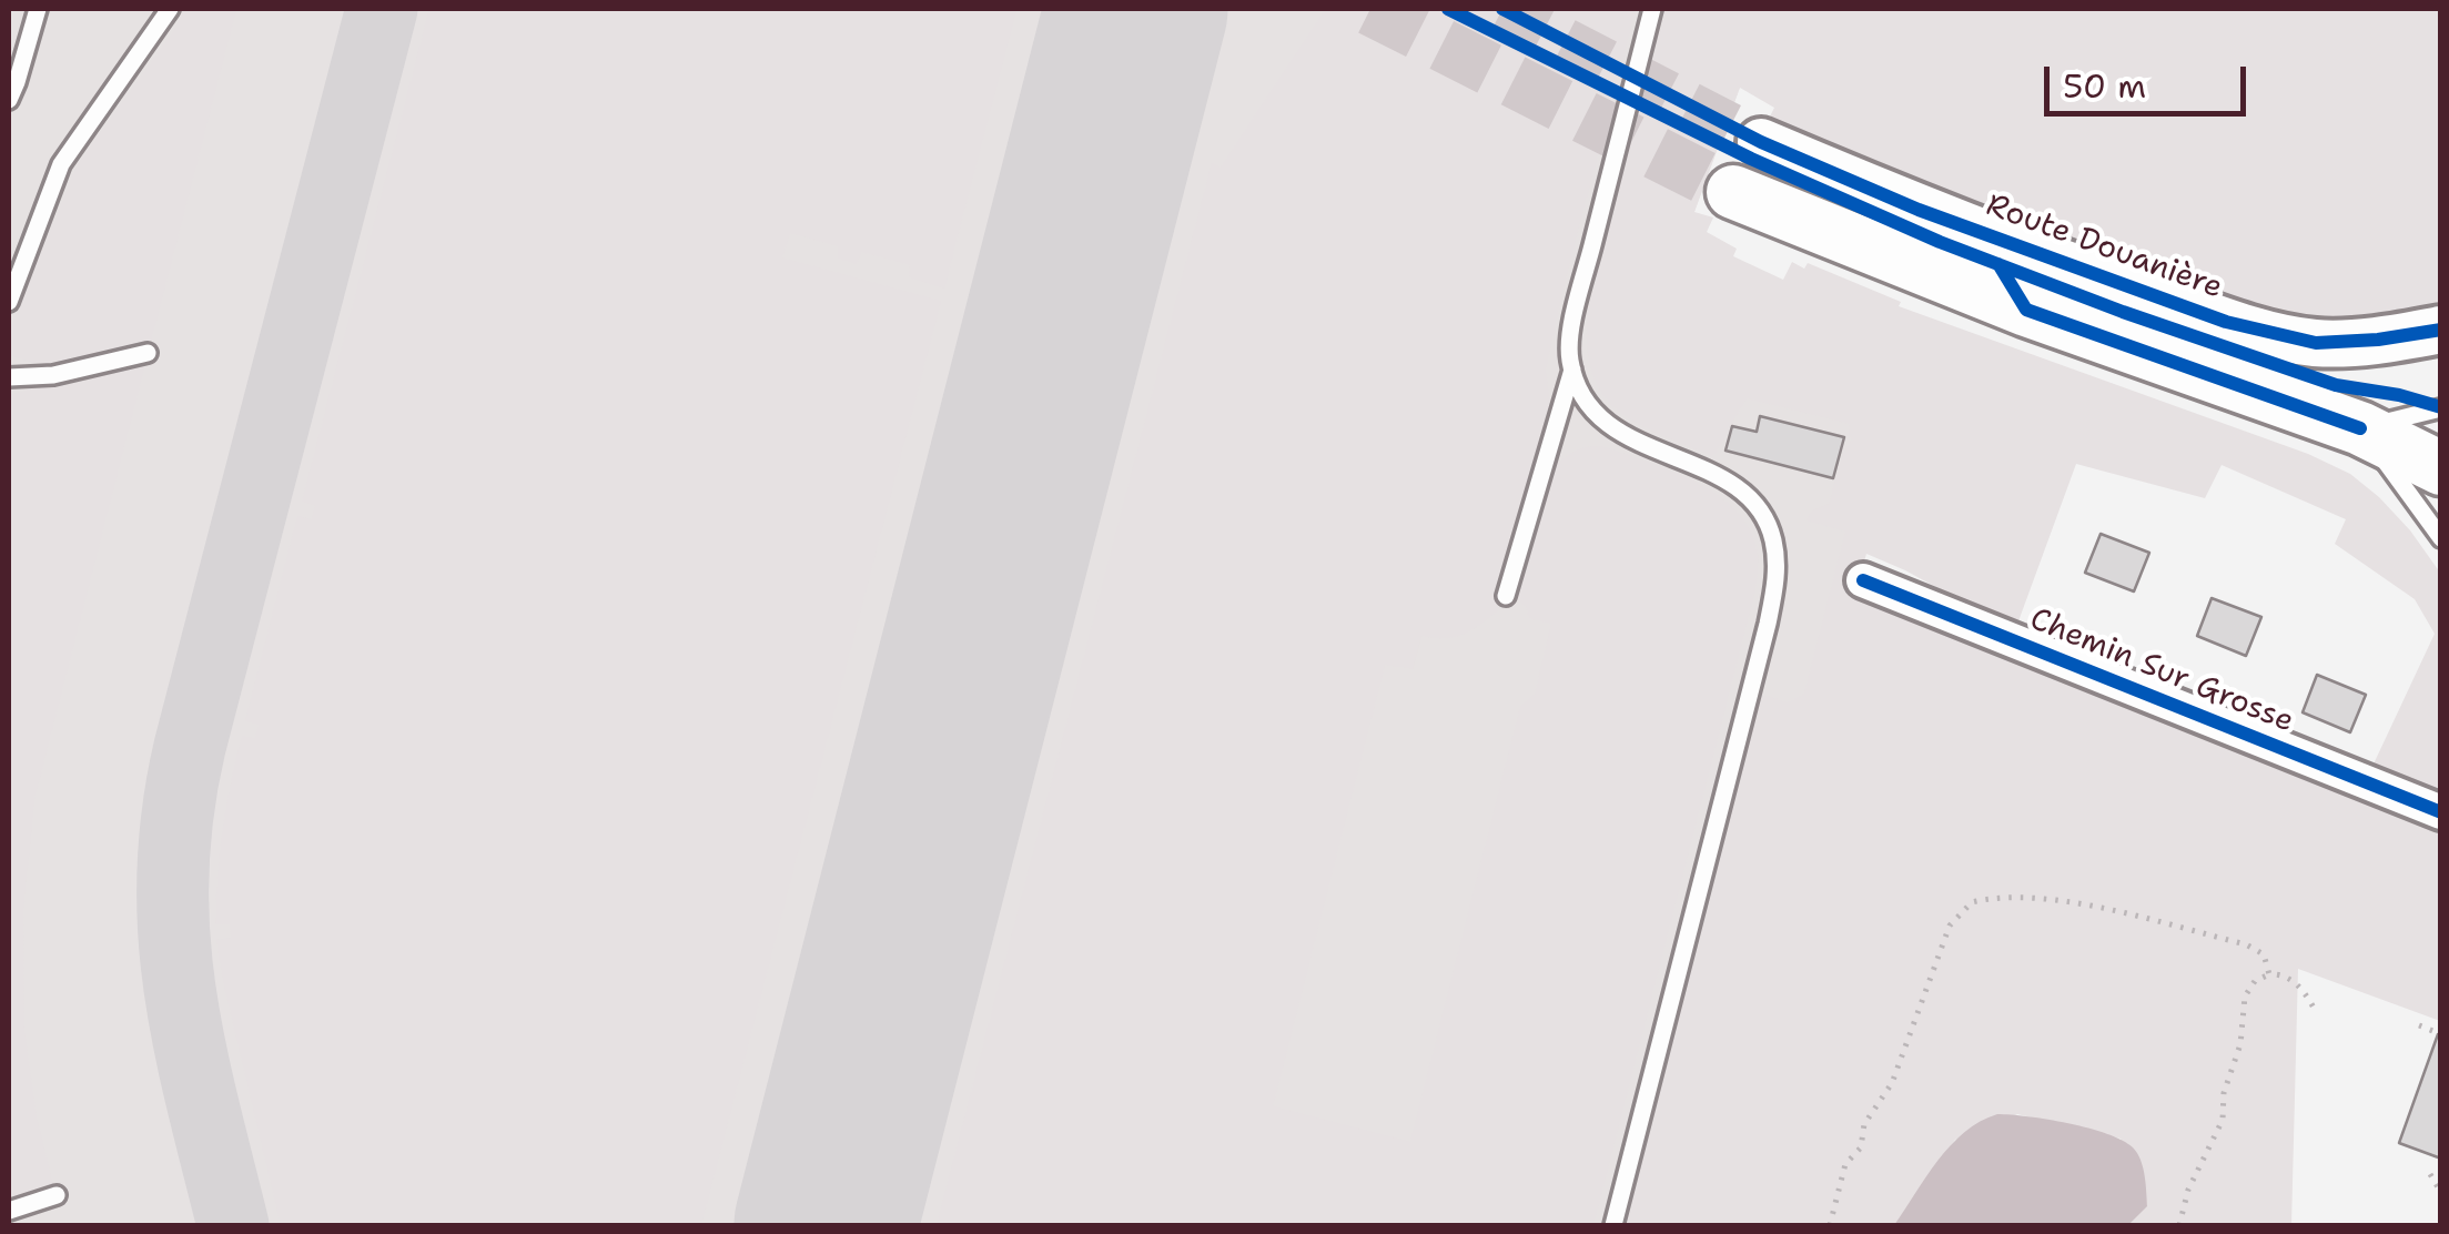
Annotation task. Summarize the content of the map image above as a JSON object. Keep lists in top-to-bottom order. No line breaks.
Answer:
{"streets":{"street":["Route Douanière","Chemin Sur Grosse"]},"scale_bar":"50 m"}
